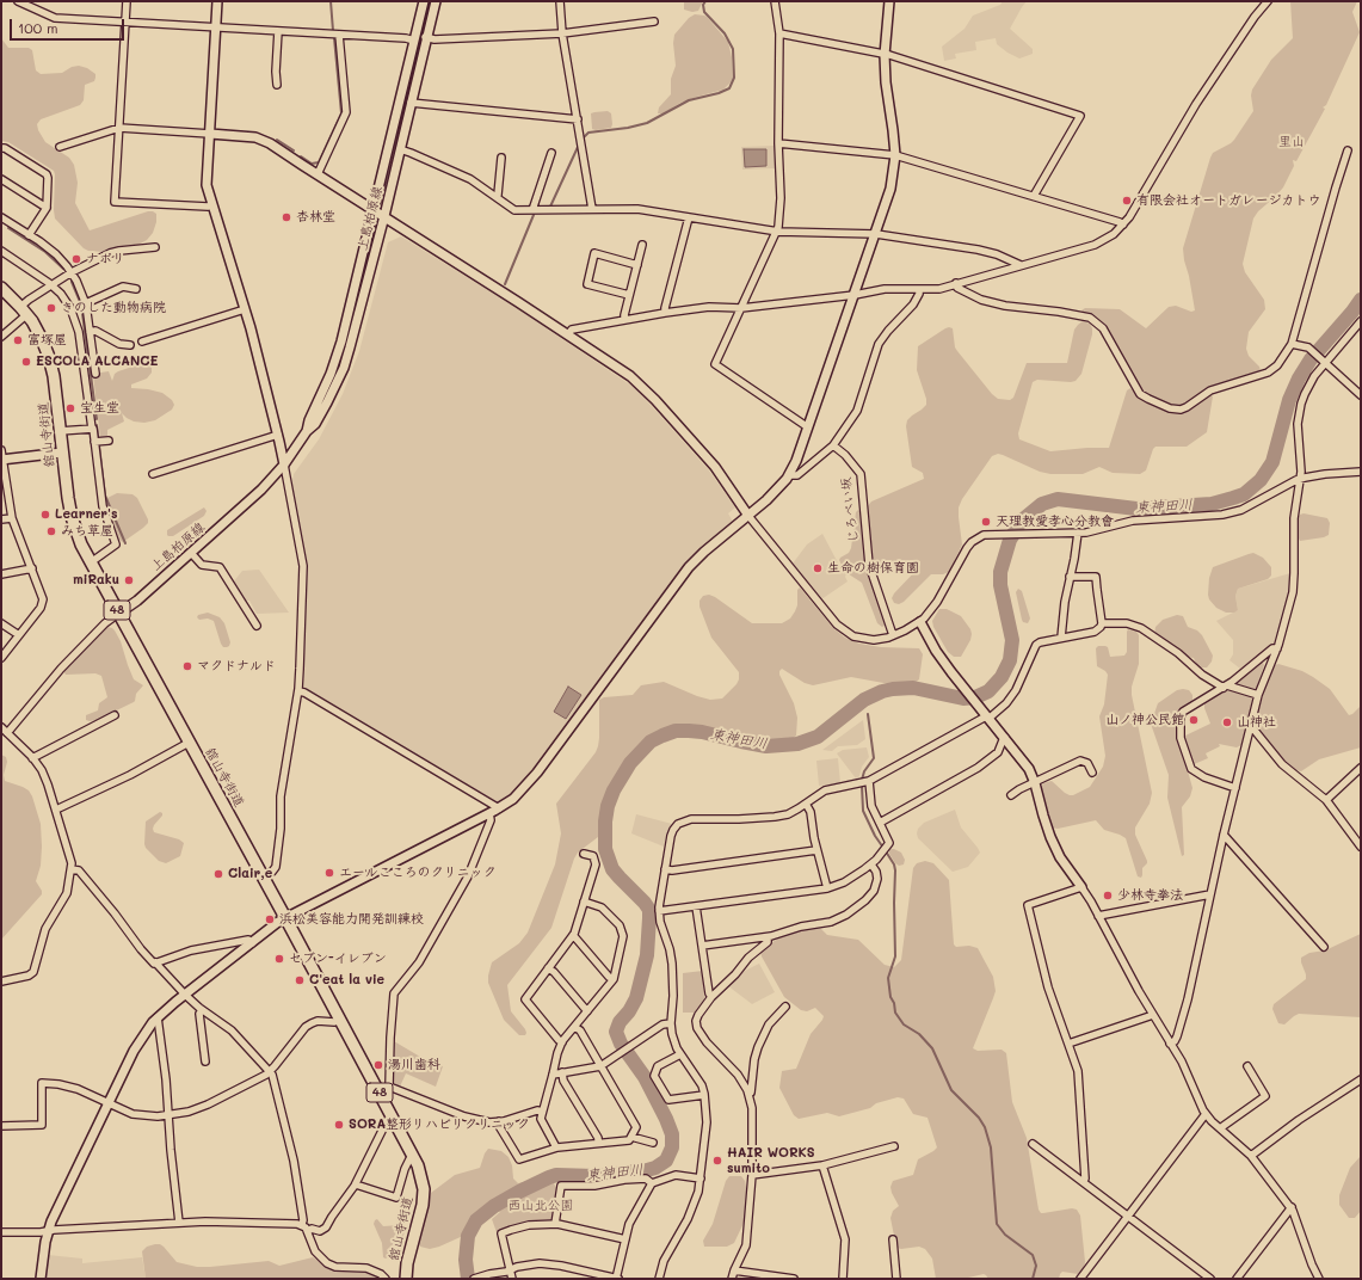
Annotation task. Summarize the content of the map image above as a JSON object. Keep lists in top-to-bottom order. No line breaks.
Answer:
{"streets":{"main road":["舘山寺街道","48"],"street":["上島柏原線","じろべい坂"]},"crossings":[["上島柏原線","舘山寺街道"]],"water":["東神田川"],"parks":["里山","西山北公園"],"places":["有限会社オートガレージカトウ","杏林堂","ナポリ","きのした動物病院","富塚屋","ESCOLA ALCANCE","宝生堂","Learner's","天理教愛孝心分教會","みち草屋","生命の樹保育園","miRaku","マクドナルド","山ノ神公民館","山神社","エールこころのクリニック","Clair,e","少林寺拳法","浜松美容能力開発訓練校","セブン-イレブン","C'eat la vie","湯川歯科","SORA整形リハビリクリニック","HAIR WORKS sumito"],"scale_bar":"100 m"}
